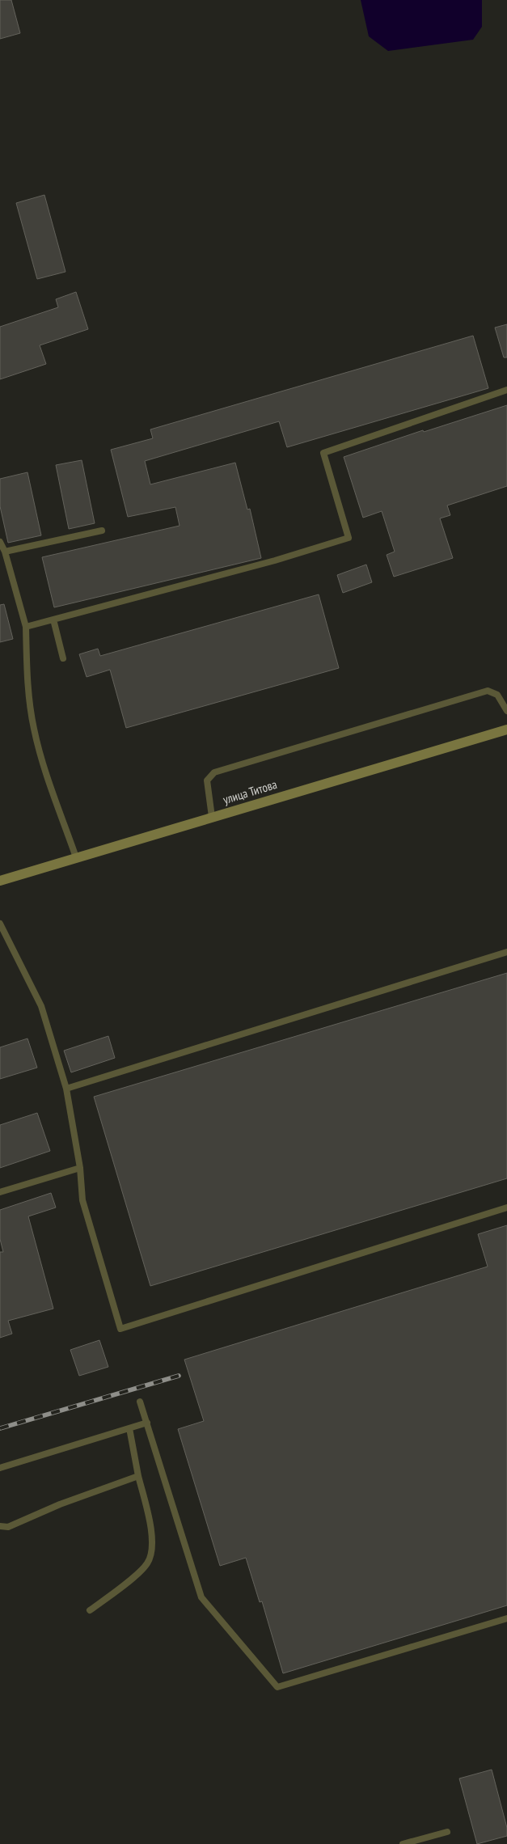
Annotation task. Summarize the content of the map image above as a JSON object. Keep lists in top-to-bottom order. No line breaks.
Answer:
{"streets":{"main road":["улица Титова"]}}
